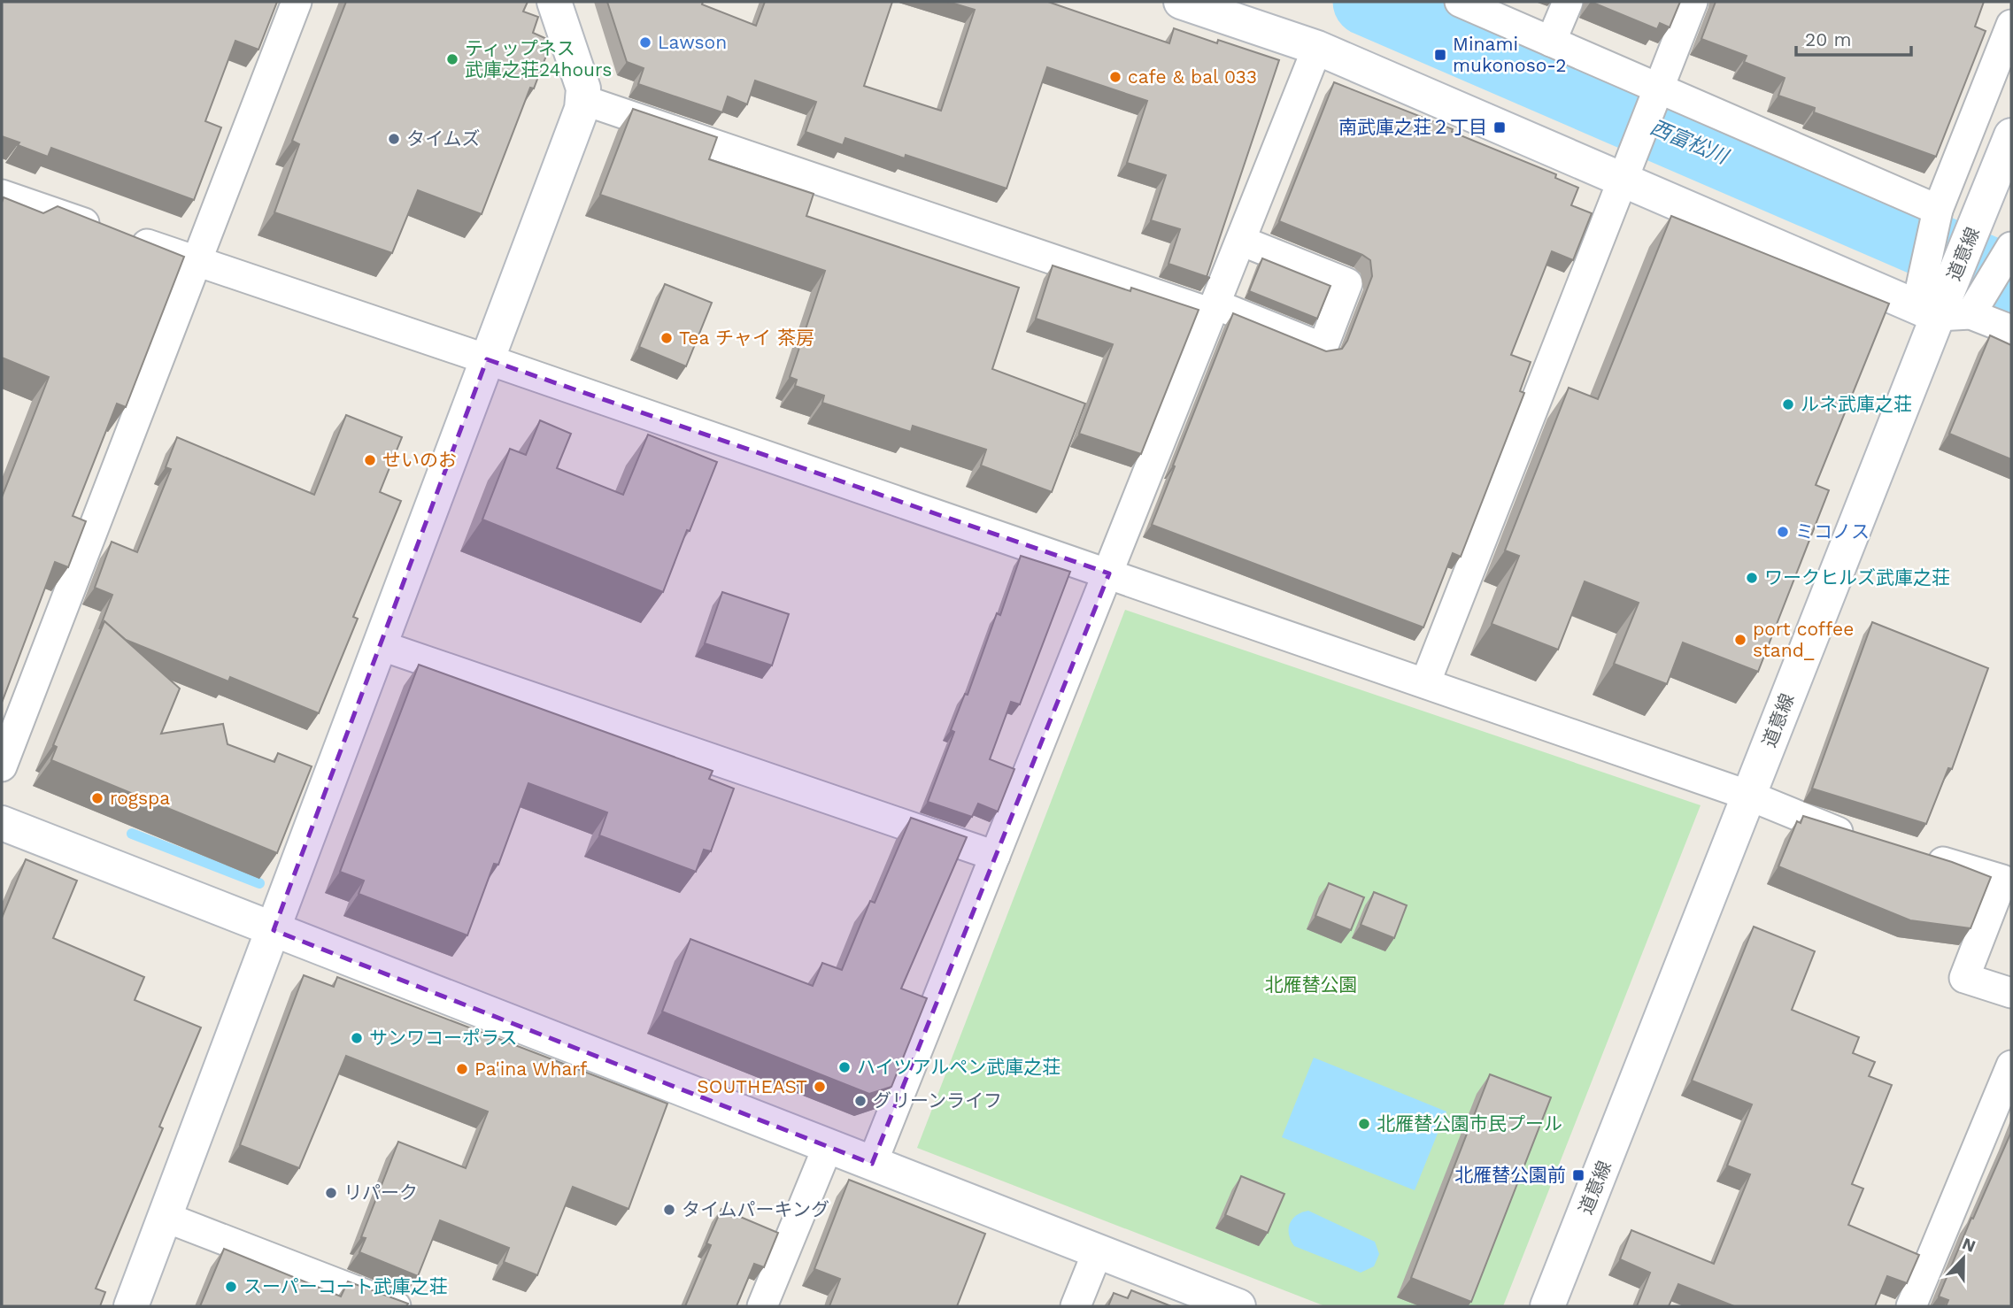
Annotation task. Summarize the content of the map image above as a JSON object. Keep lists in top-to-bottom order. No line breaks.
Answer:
{"streets":{"street":["道意線"]},"water":["西富松川"],"parks":["北雁替公園"],"places":{"other":["Lawson","ティップネス 武庫之荘24hours","cafe & bal 033","タイムズ","Tea チャイ 茶房","ルネ武庫之荘","せいのお","ミコノス","ワークヒルズ武庫之荘","port coffee stand_","rogspa","サンワコーポラス","ハイツアルペン武庫之荘","Pa'ina Wharf","SOUTHEAST","グリーンライフ","北雁替公園市民プール","リパーク","タイムパーキング","スーパーコート武庫之荘"],"transit":["Minami mukonoso-2","南武庫之荘２丁目","北雁替公園前"]},"scale_bar":"20 m","north":"top"}
